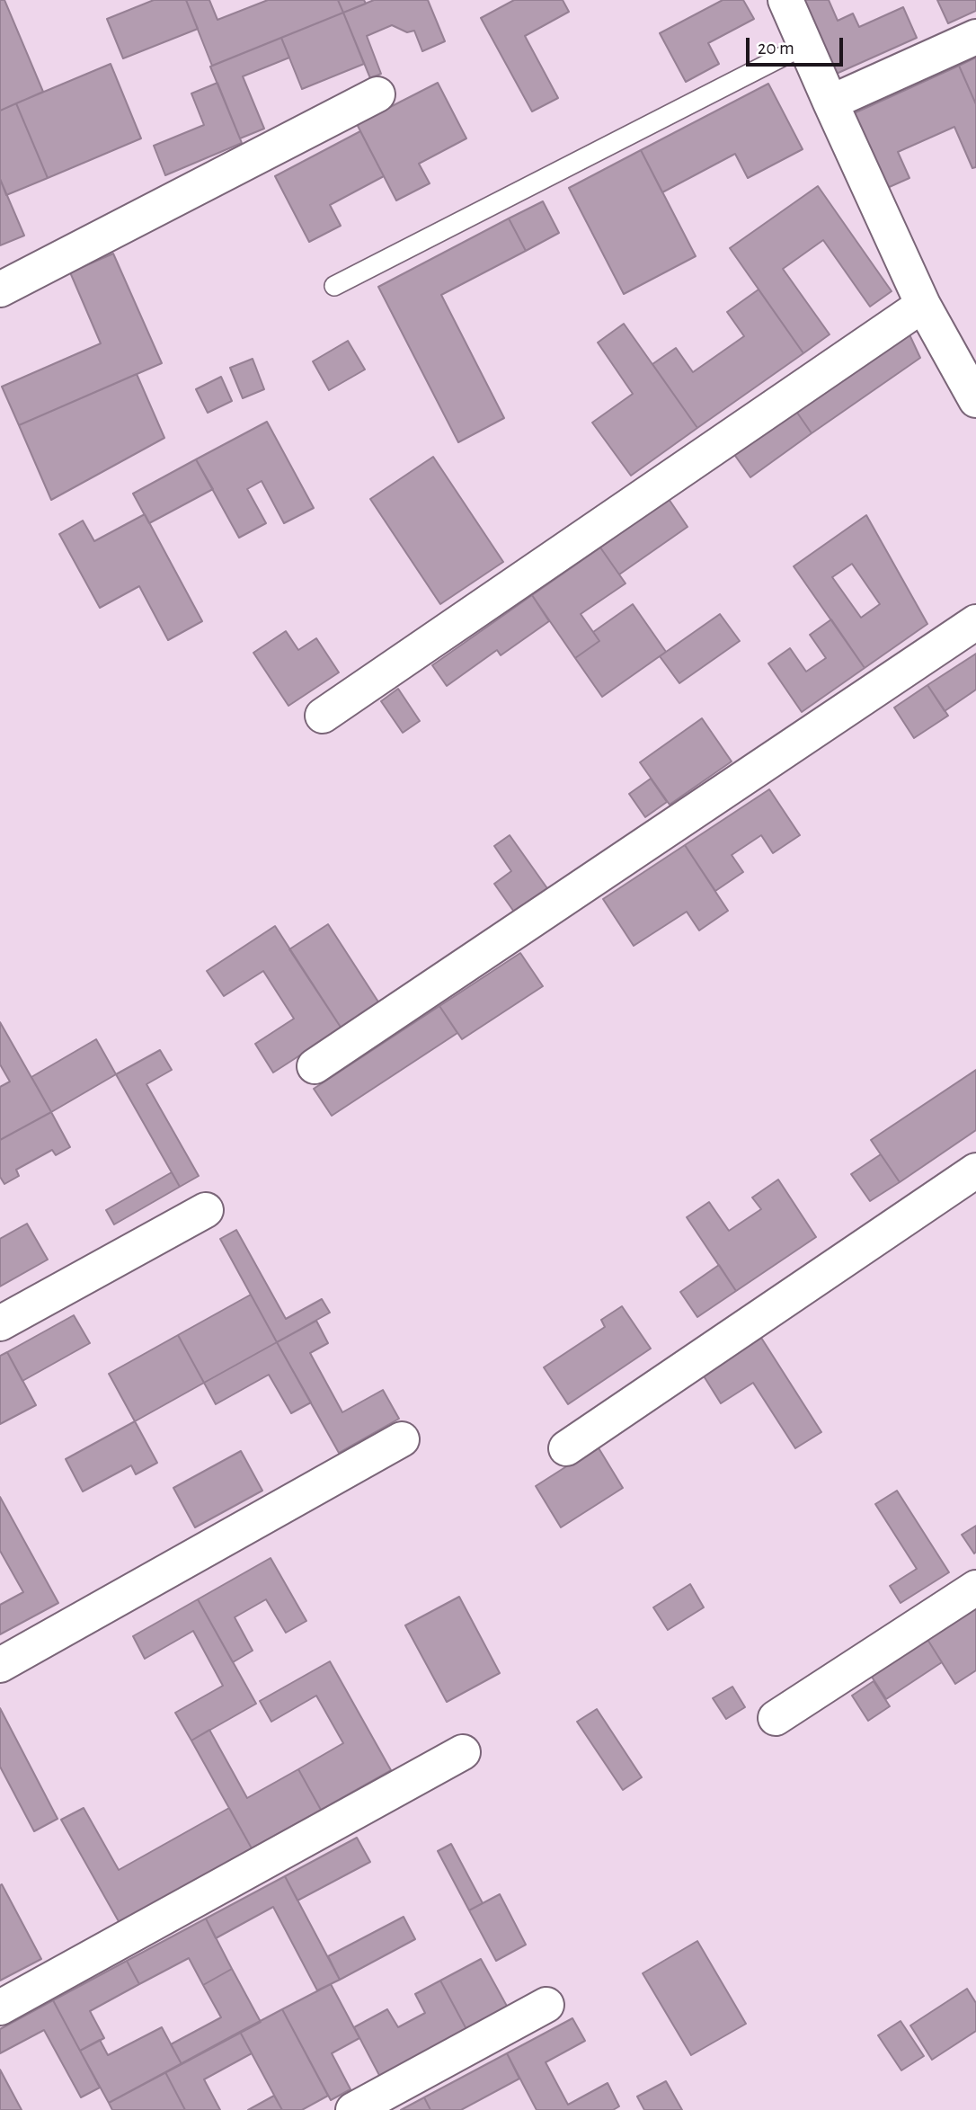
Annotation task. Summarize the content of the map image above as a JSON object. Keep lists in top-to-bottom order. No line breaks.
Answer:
{"scale_bar":"20 m"}
